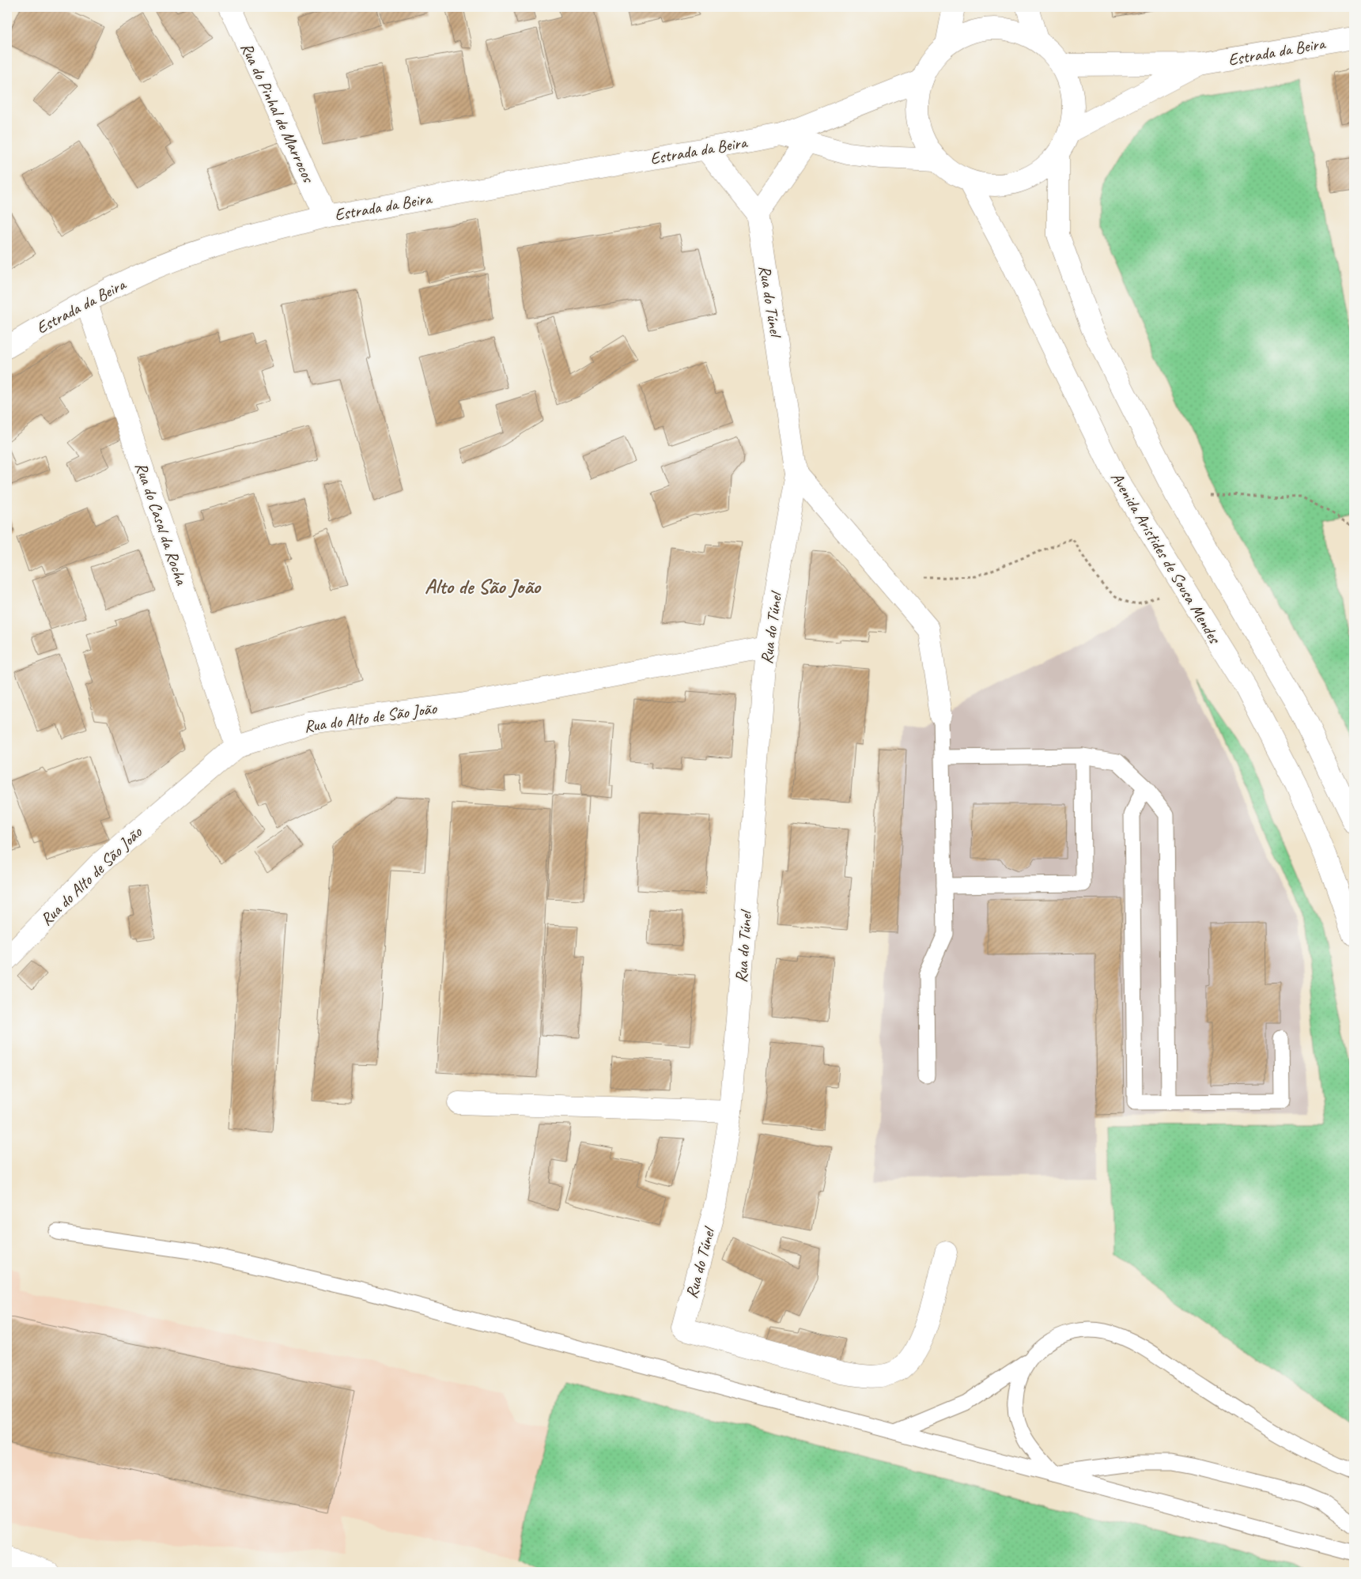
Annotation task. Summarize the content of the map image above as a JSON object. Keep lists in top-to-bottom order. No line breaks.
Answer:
{"streets":{"street":["Estrada da Beira","Rua do Pinhal de Marrocos","Rua do Túnel","Rua do Casal da Rocha","Avenida Aristides de Sousa Mendes","Rua do Alto de São João"]},"crossings":[["Estrada da Beira","Rua do Pinhal de Marrocos"],["Estrada da Beira","Rua do Casal da Rocha"],["Rua do Túnel","Rua do Alto de São João"],["Rua do Casal da Rocha","Rua do Alto de São João"]],"districts":["Alto de São João"]}
